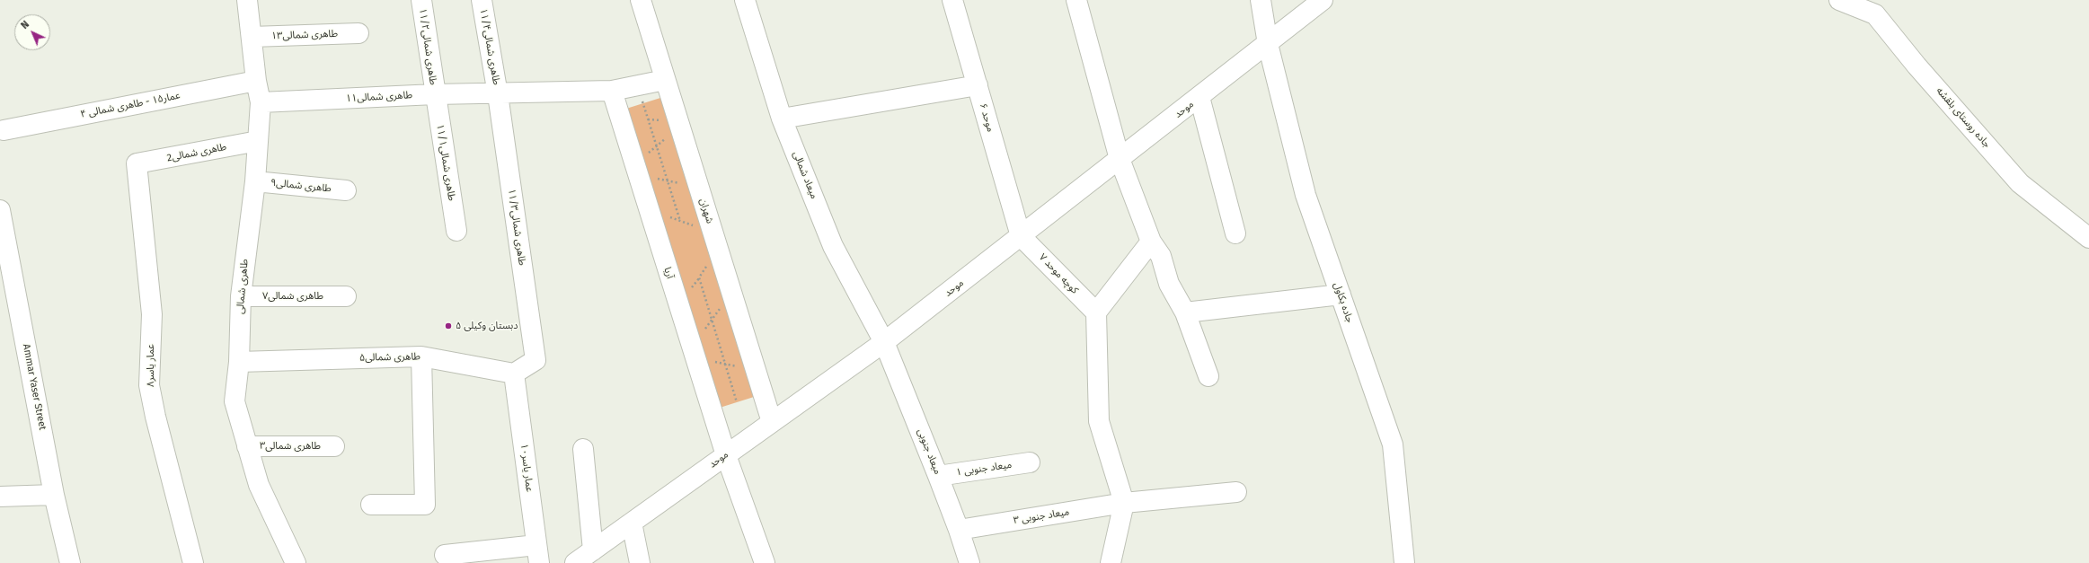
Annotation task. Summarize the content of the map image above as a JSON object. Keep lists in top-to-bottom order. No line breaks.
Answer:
{"streets":{"street":["طاهری شمالی۱۳","طاهری شمالی۱۱/۲","طاهری شمالی۱۱/۴","طاهری شمالی۱۱","عمار۱۵ - طاهری شمالی ۴","موحد","موحد ۶","جاده روستای بلقشه","طاهری شمالی2","طاهری شمالی۱۱/۱","میعاد شمالی","طاهری شمالی۹","شهران","طاهری شمالی۱۱/۳","آریا","کوچه موحد ۷","طاهری شمالی","طاهری شمالی۷","جاده بکاول","طاهری شمالی۵","عمار یاسر۸","Ammar Yaser Street","طاهری شمالی۳","میعاد جنوبی","عمار یاسر۱۰","میعاد جنوبی ۱","میعاد جنوبی ۳"]},"crossings":[["طاهری شمالی۱۳","طاهری شمالی"],["طاهری شمالی۱۱/۲","طاهری شمالی۱۱"],["طاهری شمالی۱۱/۲","طاهری شمالی۱۱/۱"],["طاهری شمالی۱۱/۴","طاهری شمالی۱۱"],["طاهری شمالی۱۱/۴","طاهری شمالی۱۱/۳"],["طاهری شمالی۱۱","طاهری شمالی۱۱/۱"],["طاهری شمالی۱۱","شهران"],["طاهری شمالی۱۱","طاهری شمالی۱۱/۳"],["طاهری شمالی۱۱","آریا"],["طاهری شمالی۱۱","طاهری شمالی"],["عمار۱۵ - طاهری شمالی ۴","طاهری شمالی"],["موحد","موحد ۶"],["موحد","میعاد شمالی"],["موحد","شهران"],["موحد","آریا"],["موحد","کوچه موحد ۷"],["موحد","جاده بکاول"],["موحد","میعاد جنوبی"],["موحد ۶","کوچه موحد ۷"],["طاهری شمالی2","طاهری شمالی"],["طاهری شمالی2","عمار یاسر۸"],["میعاد شمالی","میعاد جنوبی"],["طاهری شمالی۹","طاهری شمالی"],["طاهری شمالی۱۱/۳","طاهری شمالی۵"],["طاهری شمالی۱۱/۳","عمار یاسر۱۰"],["طاهری شمالی","طاهری شمالی۷"],["طاهری شمالی","طاهری شمالی۵"],["طاهری شمالی","طاهری شمالی۳"],["طاهری شمالی۵","عمار یاسر۱۰"],["میعاد جنوبی","میعاد جنوبی ۱"],["میعاد جنوبی","میعاد جنوبی ۳"]],"places":["دبستان وکیلی ۵"],"north":"top left"}
